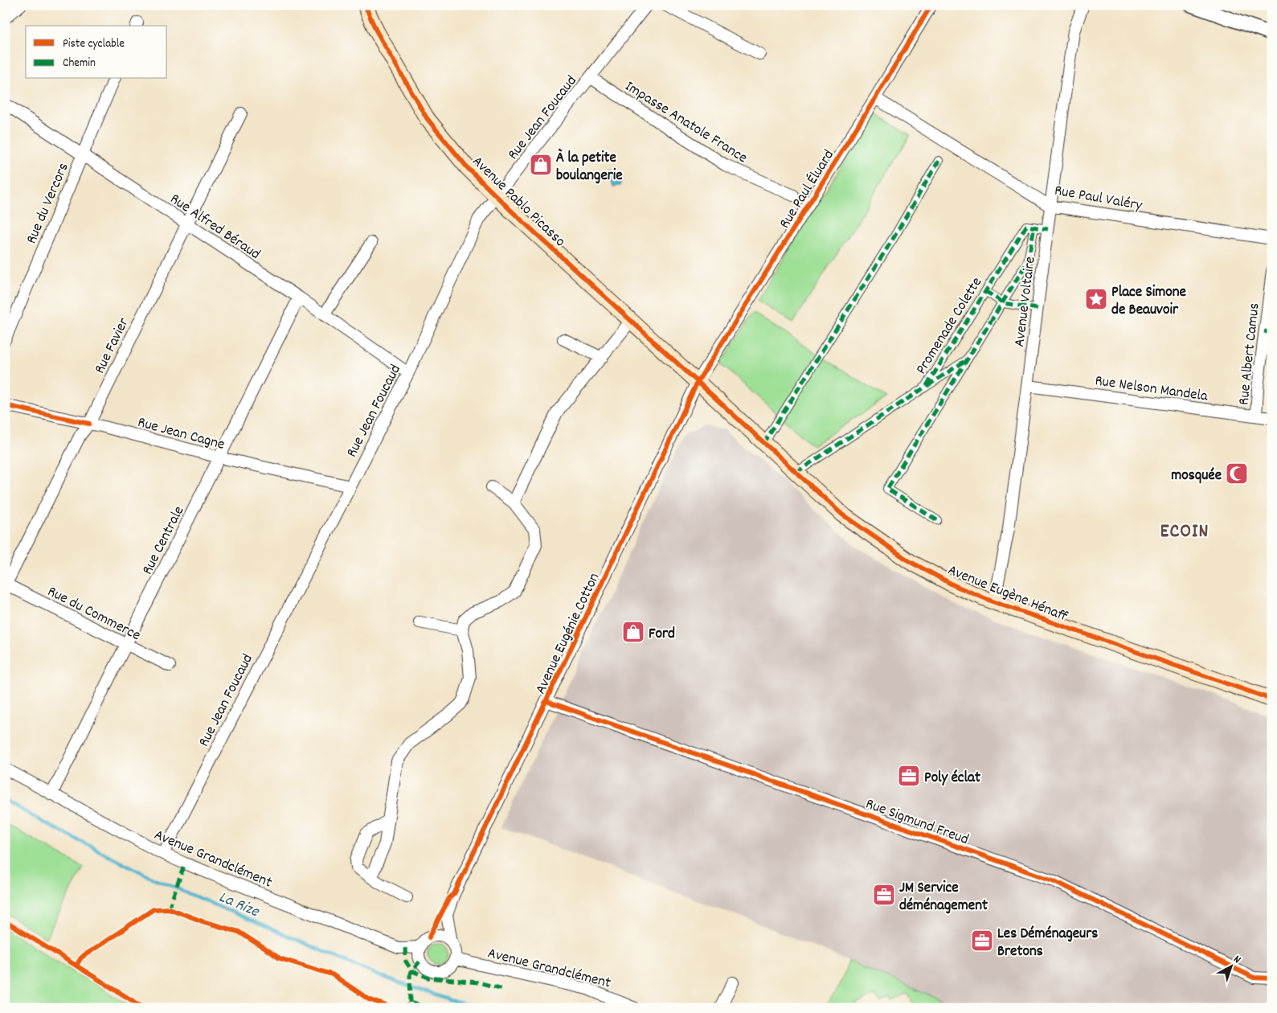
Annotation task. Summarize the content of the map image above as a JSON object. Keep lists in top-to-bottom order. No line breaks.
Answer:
{"streets":{"main road":["Avenue Pablo Picasso","Avenue Eugène Hénaff"],"street":["Rue Jean Foucaud","Impasse Anatole France","Rue Paul Éluard","Rue Paul Valéry","Rue du Vercors","Rue Alfred Béraud","Avenue Voltaire","Promenade Colette","Rue Favier","Rue Albert Camus","Rue Nelson Mandela","Rue Jean Cagne","Rue Centrale","Rue du Commerce","Avenue Eugénie Cotton","Rue Sigmund Freud","Avenue Grandclément"]},"crossings":[["Rue Jean Foucaud","Impasse Anatole France"],["Rue Jean Foucaud","Avenue Pablo Picasso"],["Rue Jean Foucaud","Rue Alfred Béraud"],["Rue Jean Foucaud","Rue Jean Cagne"],["Rue Jean Foucaud","Avenue Grandclément"],["Rue Paul Éluard","Rue Paul Valéry"],["Rue Paul Éluard","Avenue Pablo Picasso"],["Rue Paul Éluard","Avenue Eugène Hénaff"],["Rue Paul Éluard","Avenue Eugénie Cotton"],["Rue Paul Valéry","Avenue Voltaire"],["Avenue Pablo Picasso","Avenue Eugène Hénaff"],["Avenue Pablo Picasso","Avenue Eugénie Cotton"],["Rue du Vercors","Rue Alfred Béraud"],["Rue Alfred Béraud","Rue Favier"],["Rue Alfred Béraud","Rue Centrale"],["Avenue Voltaire","Rue Nelson Mandela"],["Avenue Voltaire","Avenue Eugène Hénaff"],["Promenade Colette","Avenue Eugène Hénaff"],["Rue Favier","Rue Jean Cagne"],["Rue Favier","Rue du Commerce"],["Rue Albert Camus","Rue Nelson Mandela"],["Rue Jean Cagne","Rue Centrale"],["Rue Centrale","Rue du Commerce"],["Rue Centrale","Avenue Grandclément"],["Avenue Eugène Hénaff","Avenue Eugénie Cotton"],["Avenue Eugénie Cotton","Rue Sigmund Freud"],["Avenue Eugénie Cotton","Avenue Grandclément"]],"districts":["ECOIN"],"water":["La Rize"],"places":{"shop":["À la petite boulangerie","Ford"],"place":["Place Simone de Beauvoir"],"mosque":["mosquée"],"office":["Poly éclat","JM Service déménagement","Les Déménageurs Bretons"]},"legend":["Piste cyclable","Chemin"],"north":"top right"}
